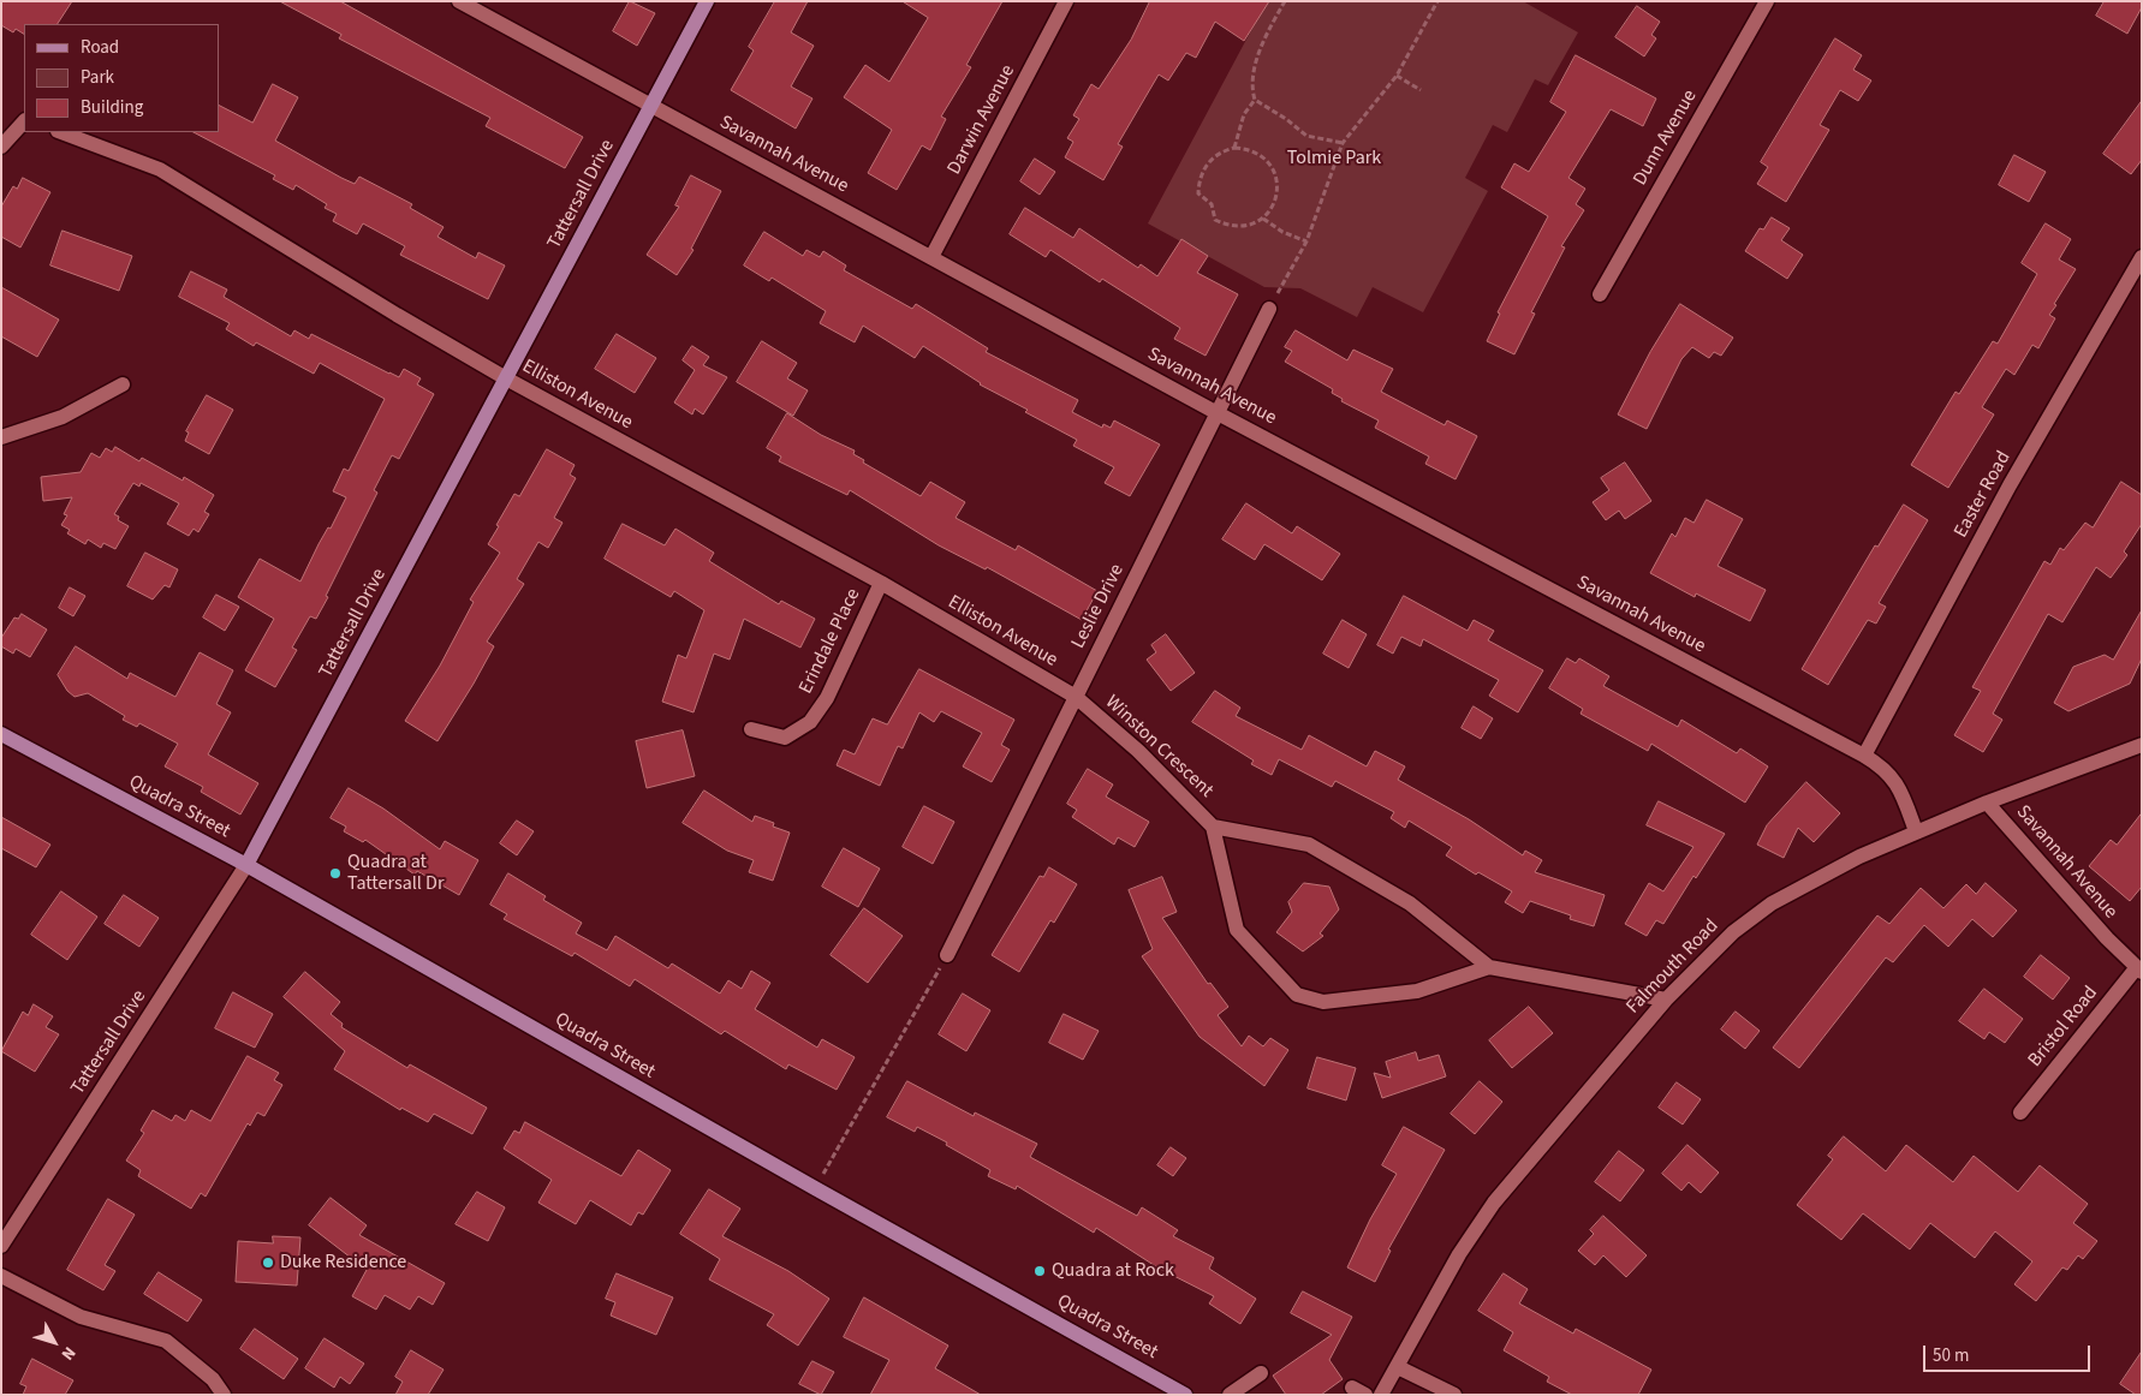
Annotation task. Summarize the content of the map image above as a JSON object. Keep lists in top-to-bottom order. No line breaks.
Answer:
{"streets":{"main road":["Tattersall Drive","Quadra Street"],"street":["Darwin Avenue","Dunn Avenue","Savannah Avenue","Elliston Avenue","Easter Road","Leslie Drive","Erindale Place","Winston Crescent","Falmouth Road","Bristol Road"]},"crossings":[["Darwin Avenue","Savannah Avenue"],["Savannah Avenue","Tattersall Drive"],["Savannah Avenue","Easter Road"],["Savannah Avenue","Leslie Drive"],["Savannah Avenue","Falmouth Road"],["Savannah Avenue","Bristol Road"],["Tattersall Drive","Elliston Avenue"],["Tattersall Drive","Quadra Street"],["Elliston Avenue","Leslie Drive"],["Elliston Avenue","Erindale Place"],["Elliston Avenue","Winston Crescent"],["Leslie Drive","Winston Crescent"],["Winston Crescent","Falmouth Road"]],"parks":["Tolmie Park"],"places":["Quadra at Tattersall Dr","Duke Residence","Quadra at Rock"],"legend":["Road","Park","Building"],"scale_bar":"50 m","north":"bottom right"}
